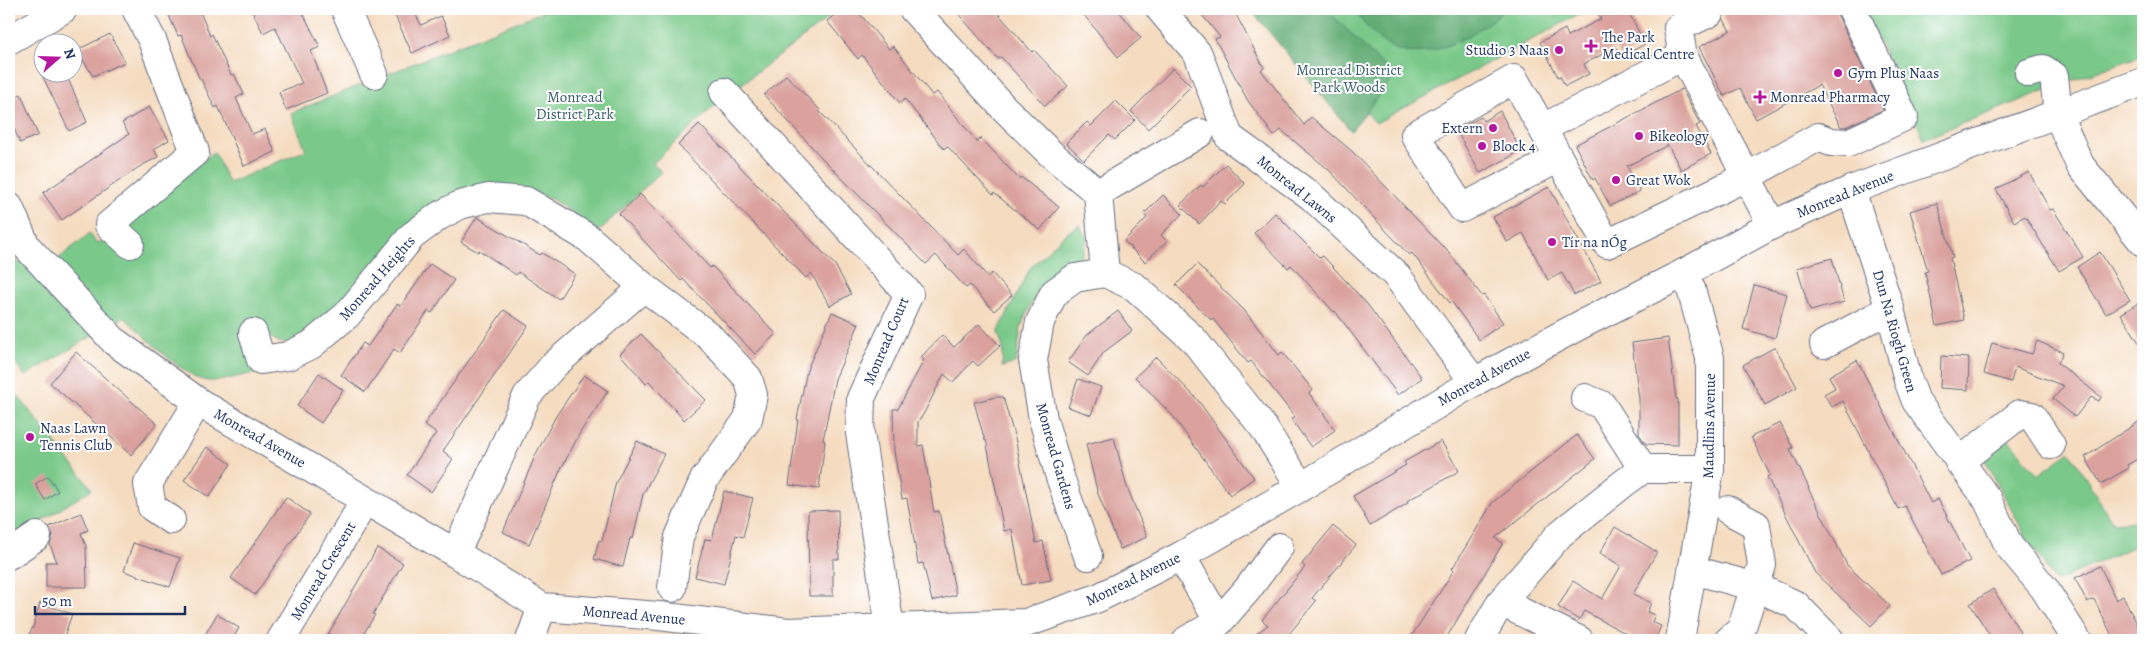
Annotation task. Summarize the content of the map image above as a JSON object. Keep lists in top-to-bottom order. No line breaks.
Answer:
{"streets":{"street":["Monread Lawns","Monread Avenue","Monread Heights","Dun Na Riogh Green","Monread Court","Maudlins Avenue","Monread Gardens","Monread Crescent"]},"crossings":[["Monread Lawns","Monread Avenue"],["Monread Avenue","Dun Na Riogh Green"],["Monread Avenue","Monread Court"],["Monread Avenue","Maudlins Avenue"],["Monread Avenue","Monread Crescent"]],"parks":["Monread District Park Woods","Monread District Park"],"places":{"health":["The Park Medical Centre","Monread Pharmacy"],"other":["Studio 3 Naas","Gym Plus Naas","Extern","Bikeology","Block 4","Great Wok","Tír na nÓg","Naas Lawn Tennis Club"]},"scale_bar":"50 m","north":"right"}
